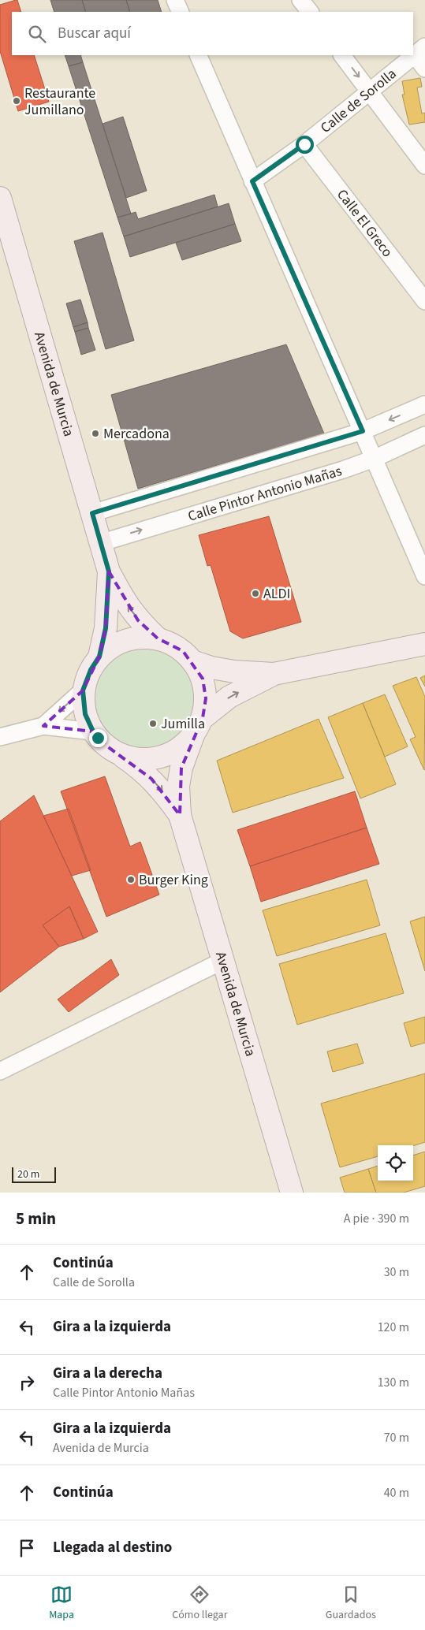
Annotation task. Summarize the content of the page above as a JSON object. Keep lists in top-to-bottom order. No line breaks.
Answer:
{"streets":{"main road":["Avenida de Murcia"],"street":["Calle de Sorolla","Calle El Greco","Calle Pintor Antonio Mañas"]},"crossings":[["Calle de Sorolla","Calle El Greco"],["Avenida de Murcia","Calle Pintor Antonio Mañas"]],"places":["Restaurante Jumillano","Mercadona","ALDI","Jumilla","Burger King"],"scale_bar":"20 m","page":{"search":"Buscar aquí","scale":"20 m","heading":["5 min","A pie · 390 m"],"list":[["Continúa","Calle de Sorolla","30 m"],["Gira a la izquierda","120 m"],["Gira a la derecha","Calle Pintor Antonio Mañas","130 m"],["Gira a la izquierda","Avenida de Murcia","70 m"],["Continúa","40 m"],"Llegada al destino"],"nav":["Mapa","Cómo llegar","Guardados"]}}
